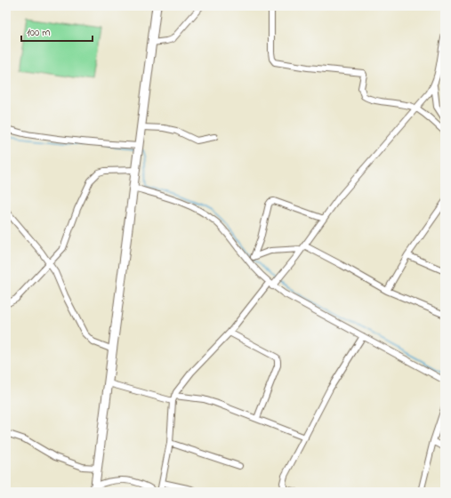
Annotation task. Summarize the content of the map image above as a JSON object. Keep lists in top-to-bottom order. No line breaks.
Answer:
{"scale_bar":"100 m"}
